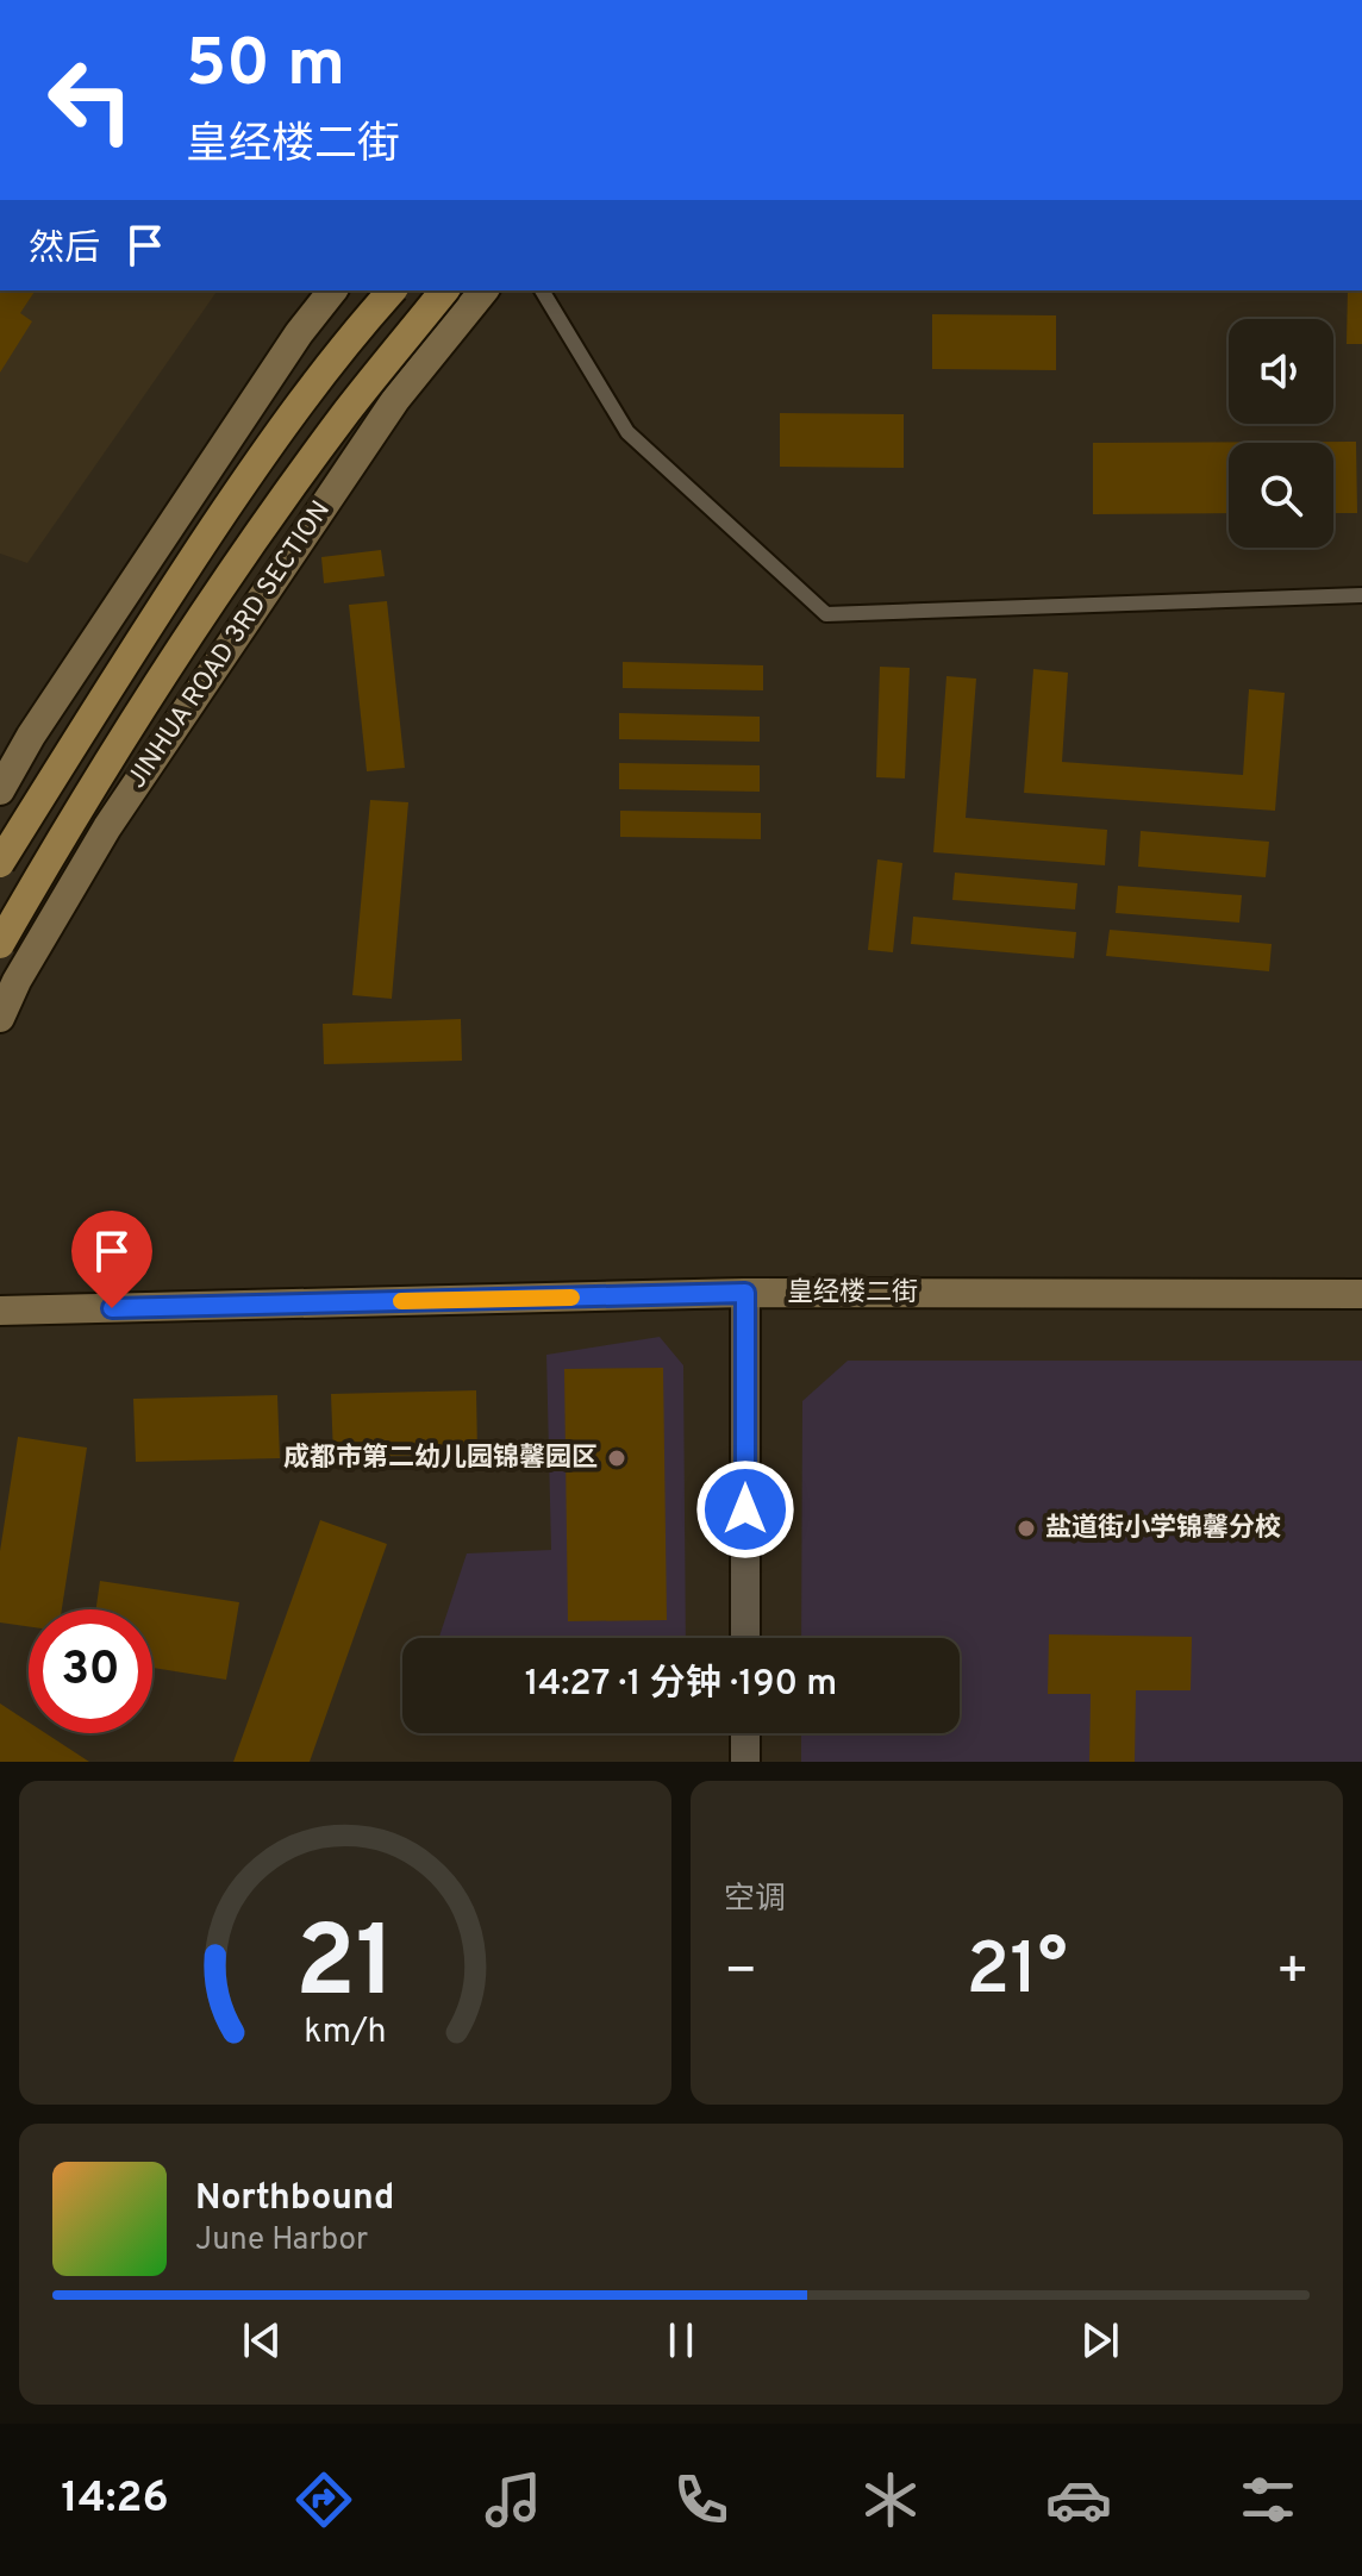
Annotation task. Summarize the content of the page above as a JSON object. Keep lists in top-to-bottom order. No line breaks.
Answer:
{"streets":{"main road":["JINHUA ROAD 3RD SECTION","皇经楼二街"]},"places":["成都市第二幼儿园锦馨园区","盐道街小学锦馨分校"],"page":{"turn":["50 m","皇经楼二街"],"then":"然后","limit":"30","trip":"14:27 · 1 分钟 · 190 m","tile":"空调","heat":["−","21°","+"],"song":["Northbound","June Harbor"],"tabs":"14:26","gauge":["21","km/h"]}}
